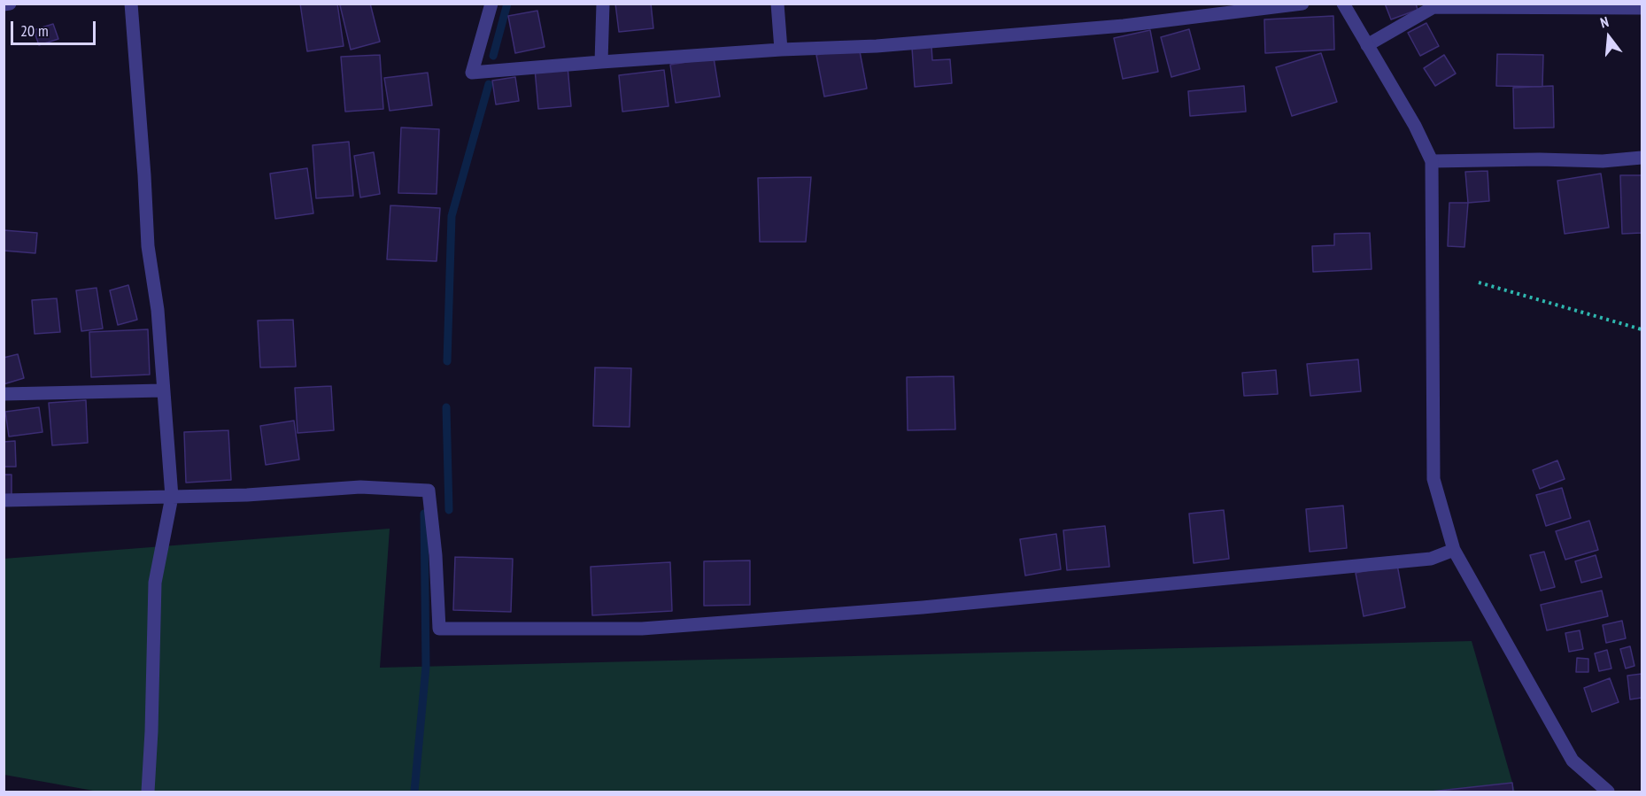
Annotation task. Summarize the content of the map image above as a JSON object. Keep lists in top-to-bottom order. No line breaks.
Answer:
{"scale_bar":"20 m","north":"top"}
